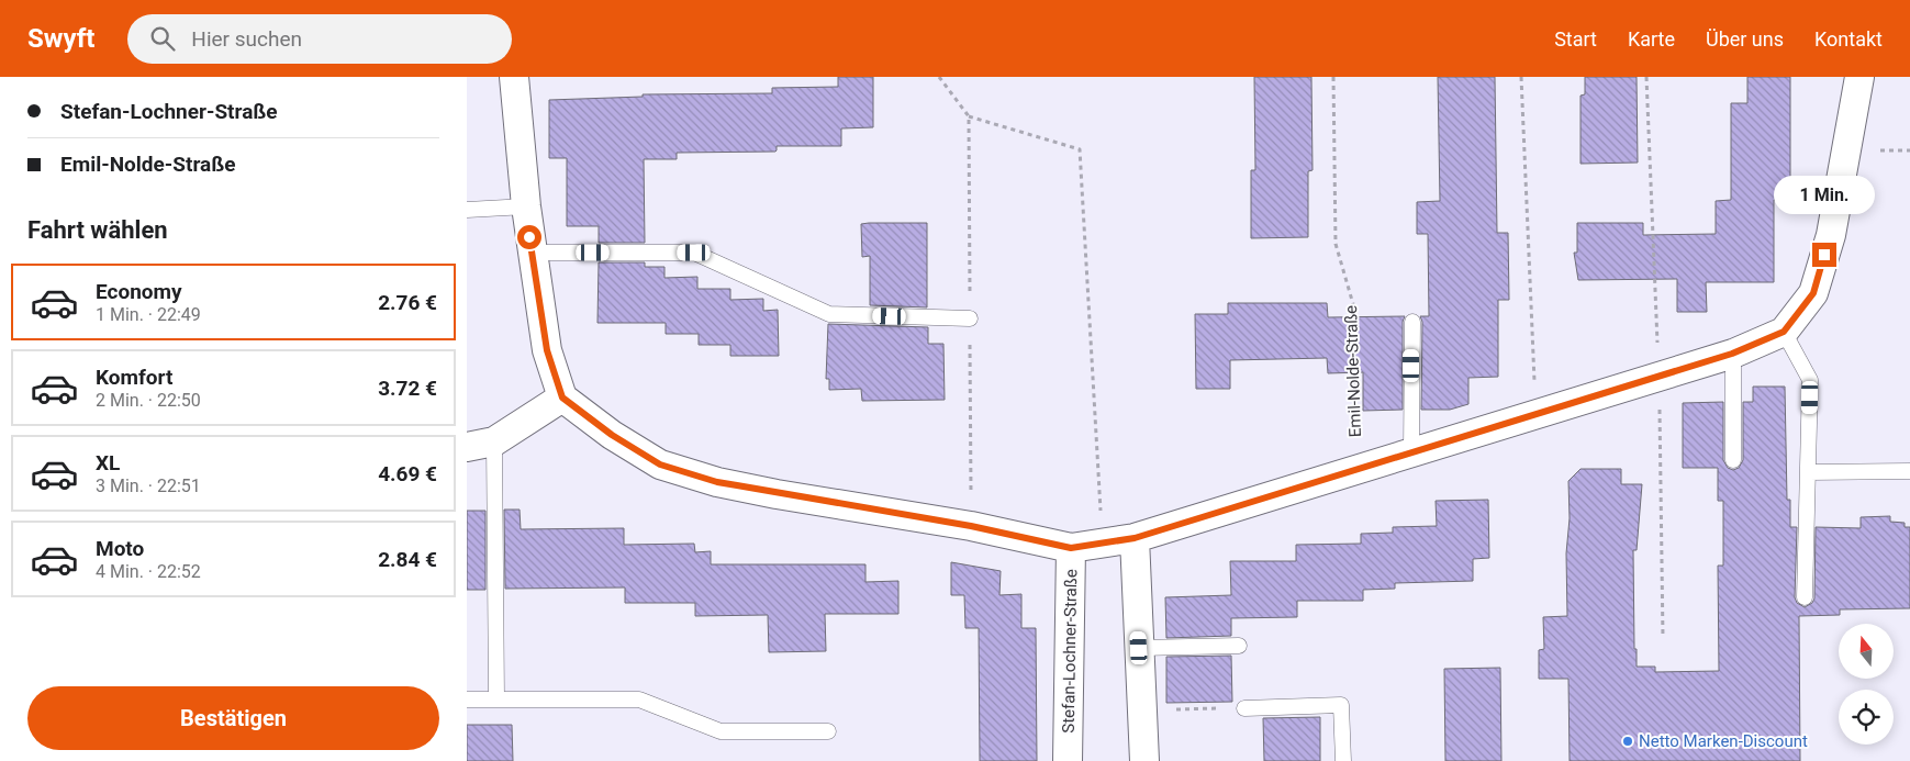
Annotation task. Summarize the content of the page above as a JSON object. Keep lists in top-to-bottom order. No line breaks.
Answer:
{"streets":{"street":["Stefan-Lochner-Straße"],"path":["Emil-Nolde-Straße"]},"places":["Netto Marken-Discount"],"north":"top","page":{"header":"Swyft","search":"Hier suchen","nav":["Start","Karte","Über uns","Kontakt"],"banner":["Stefan-Lochner-Straße","Emil-Nolde-Straße"],"bubble":"1 Min.","heading":"Fahrt wählen","list":[{"name":"Economy","note":"1 Min. · 22:49","value":"2.76 €"},{"name":"Komfort","note":"2 Min. · 22:50","value":"3.72 €"},{"name":"XL","note":"3 Min. · 22:51","value":"4.69 €"},{"name":"Moto","note":"4 Min. · 22:52","value":"2.84 €"}],"buttons":"Bestätigen"}}
